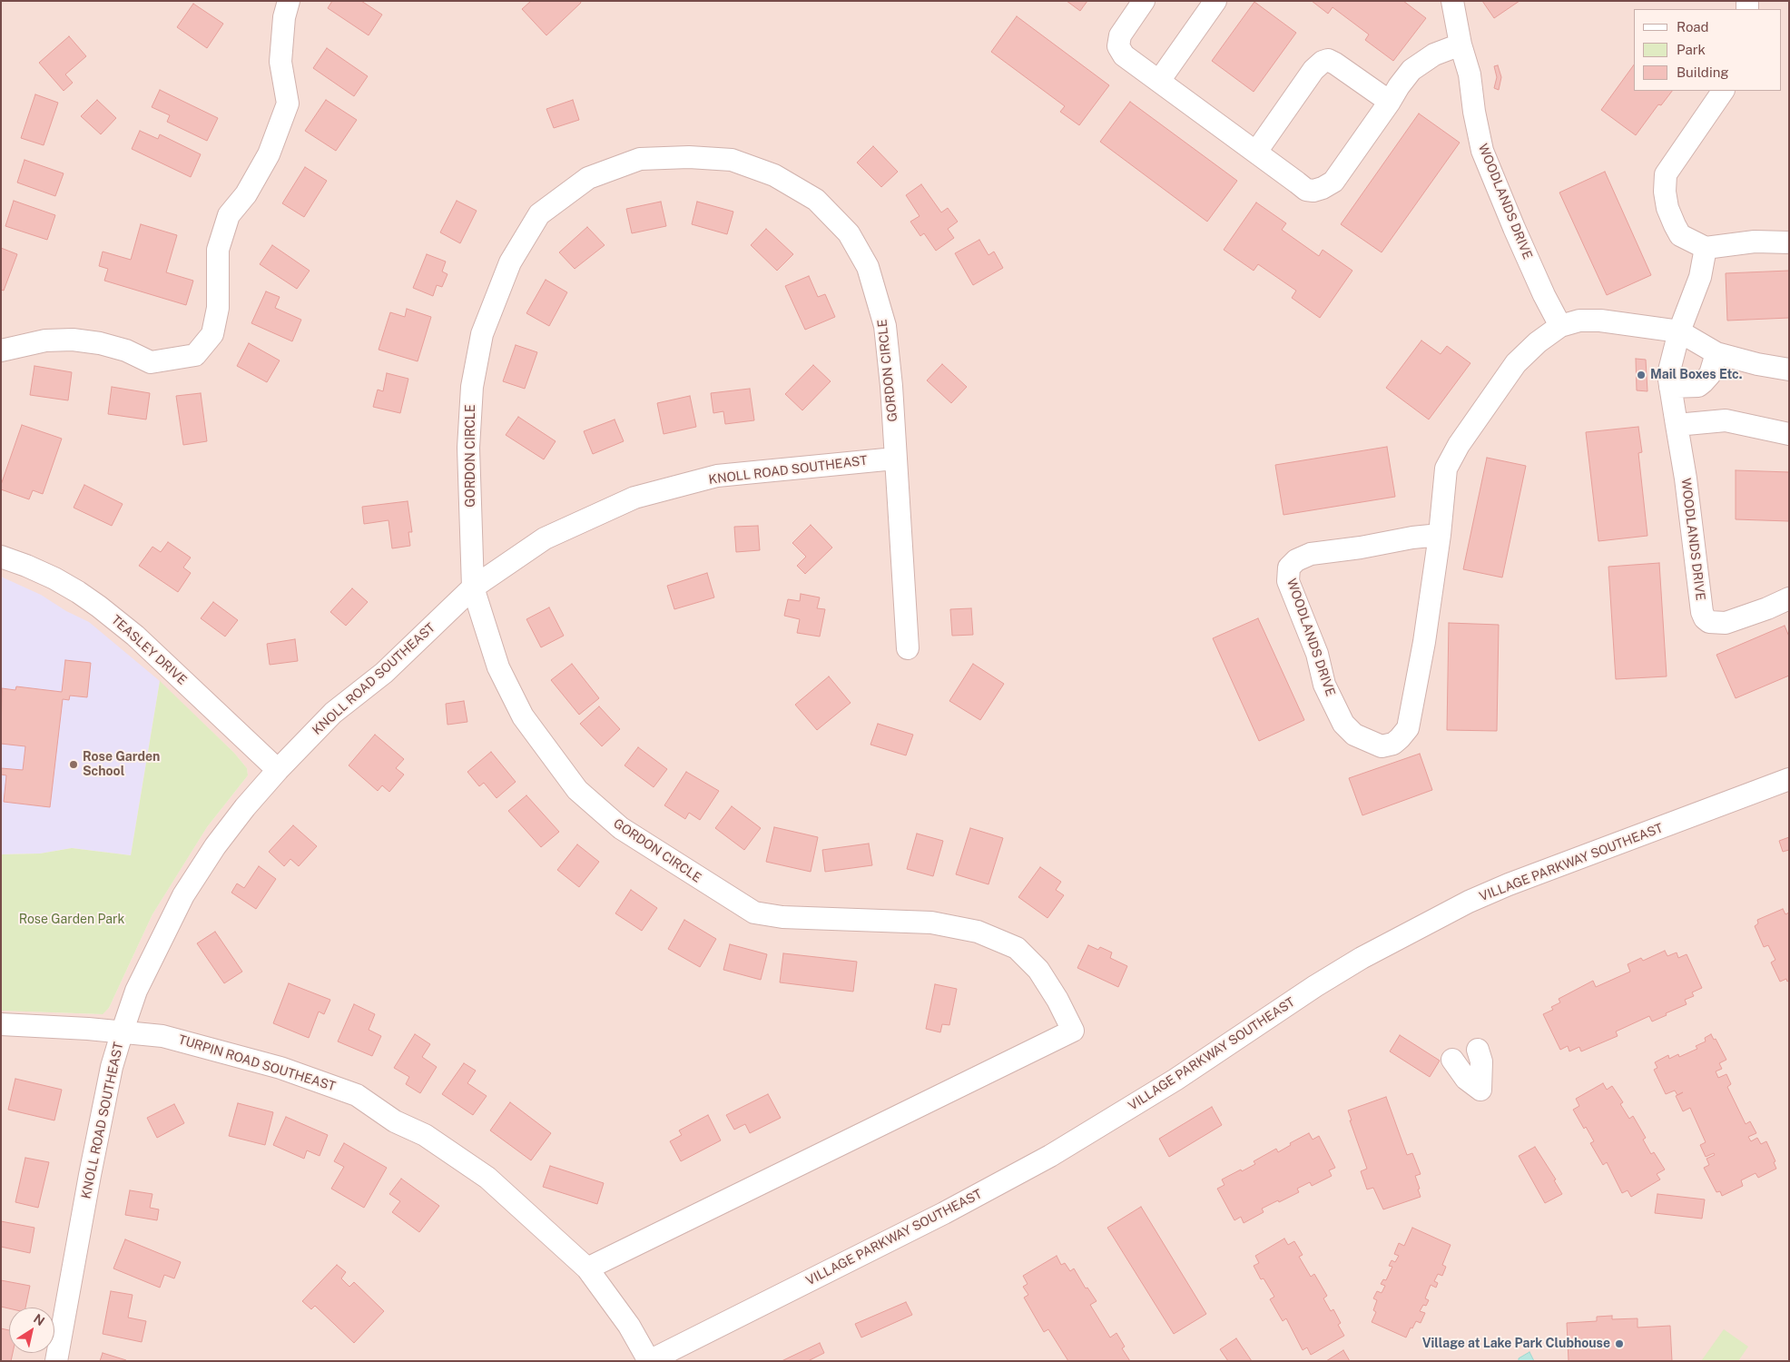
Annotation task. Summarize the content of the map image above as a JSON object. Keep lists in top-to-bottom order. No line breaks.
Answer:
{"streets":{"street":["WOODLANDS DRIVE","GORDON CIRCLE","KNOLL ROAD SOUTHEAST","TEASLEY DRIVE","VILLAGE PARKWAY SOUTHEAST","TURPIN ROAD SOUTHEAST"]},"crossings":[["GORDON CIRCLE","KNOLL ROAD SOUTHEAST"],["GORDON CIRCLE","TURPIN ROAD SOUTHEAST"],["KNOLL ROAD SOUTHEAST","TEASLEY DRIVE"],["KNOLL ROAD SOUTHEAST","TURPIN ROAD SOUTHEAST"],["VILLAGE PARKWAY SOUTHEAST","TURPIN ROAD SOUTHEAST"]],"parks":["Rose Garden Park"],"places":["Mail Boxes Etc.","Rose Garden School","Village at Lake Park Clubhouse"],"legend":["Road","Park","Building"],"north":"top right"}
